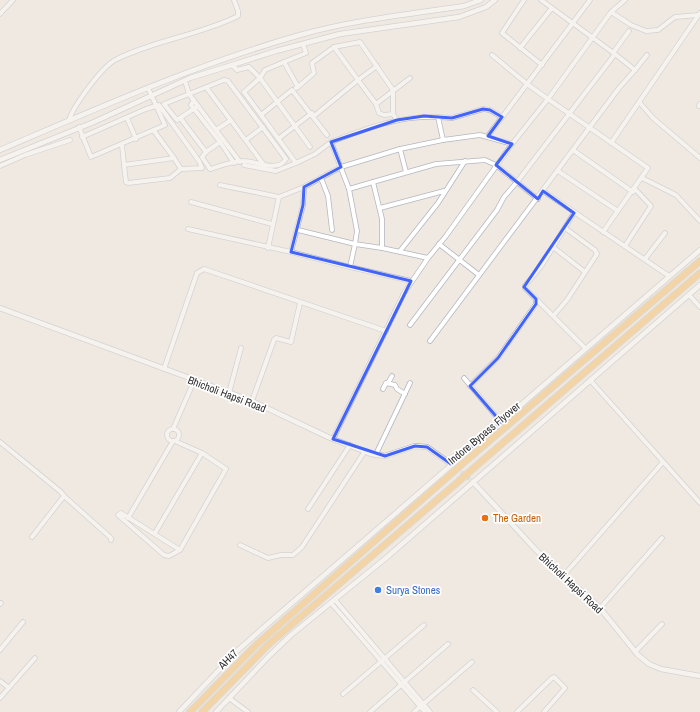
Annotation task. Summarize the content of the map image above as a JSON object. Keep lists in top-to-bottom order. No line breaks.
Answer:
{"streets":{"highway":["Indore Bypass Flyover","AH47"],"street":["Bhicholi Hapsi Road"]},"crossings":[["Indore Bypass Flyover","AH47"]],"places":["The Garden","Surya Stones"]}
